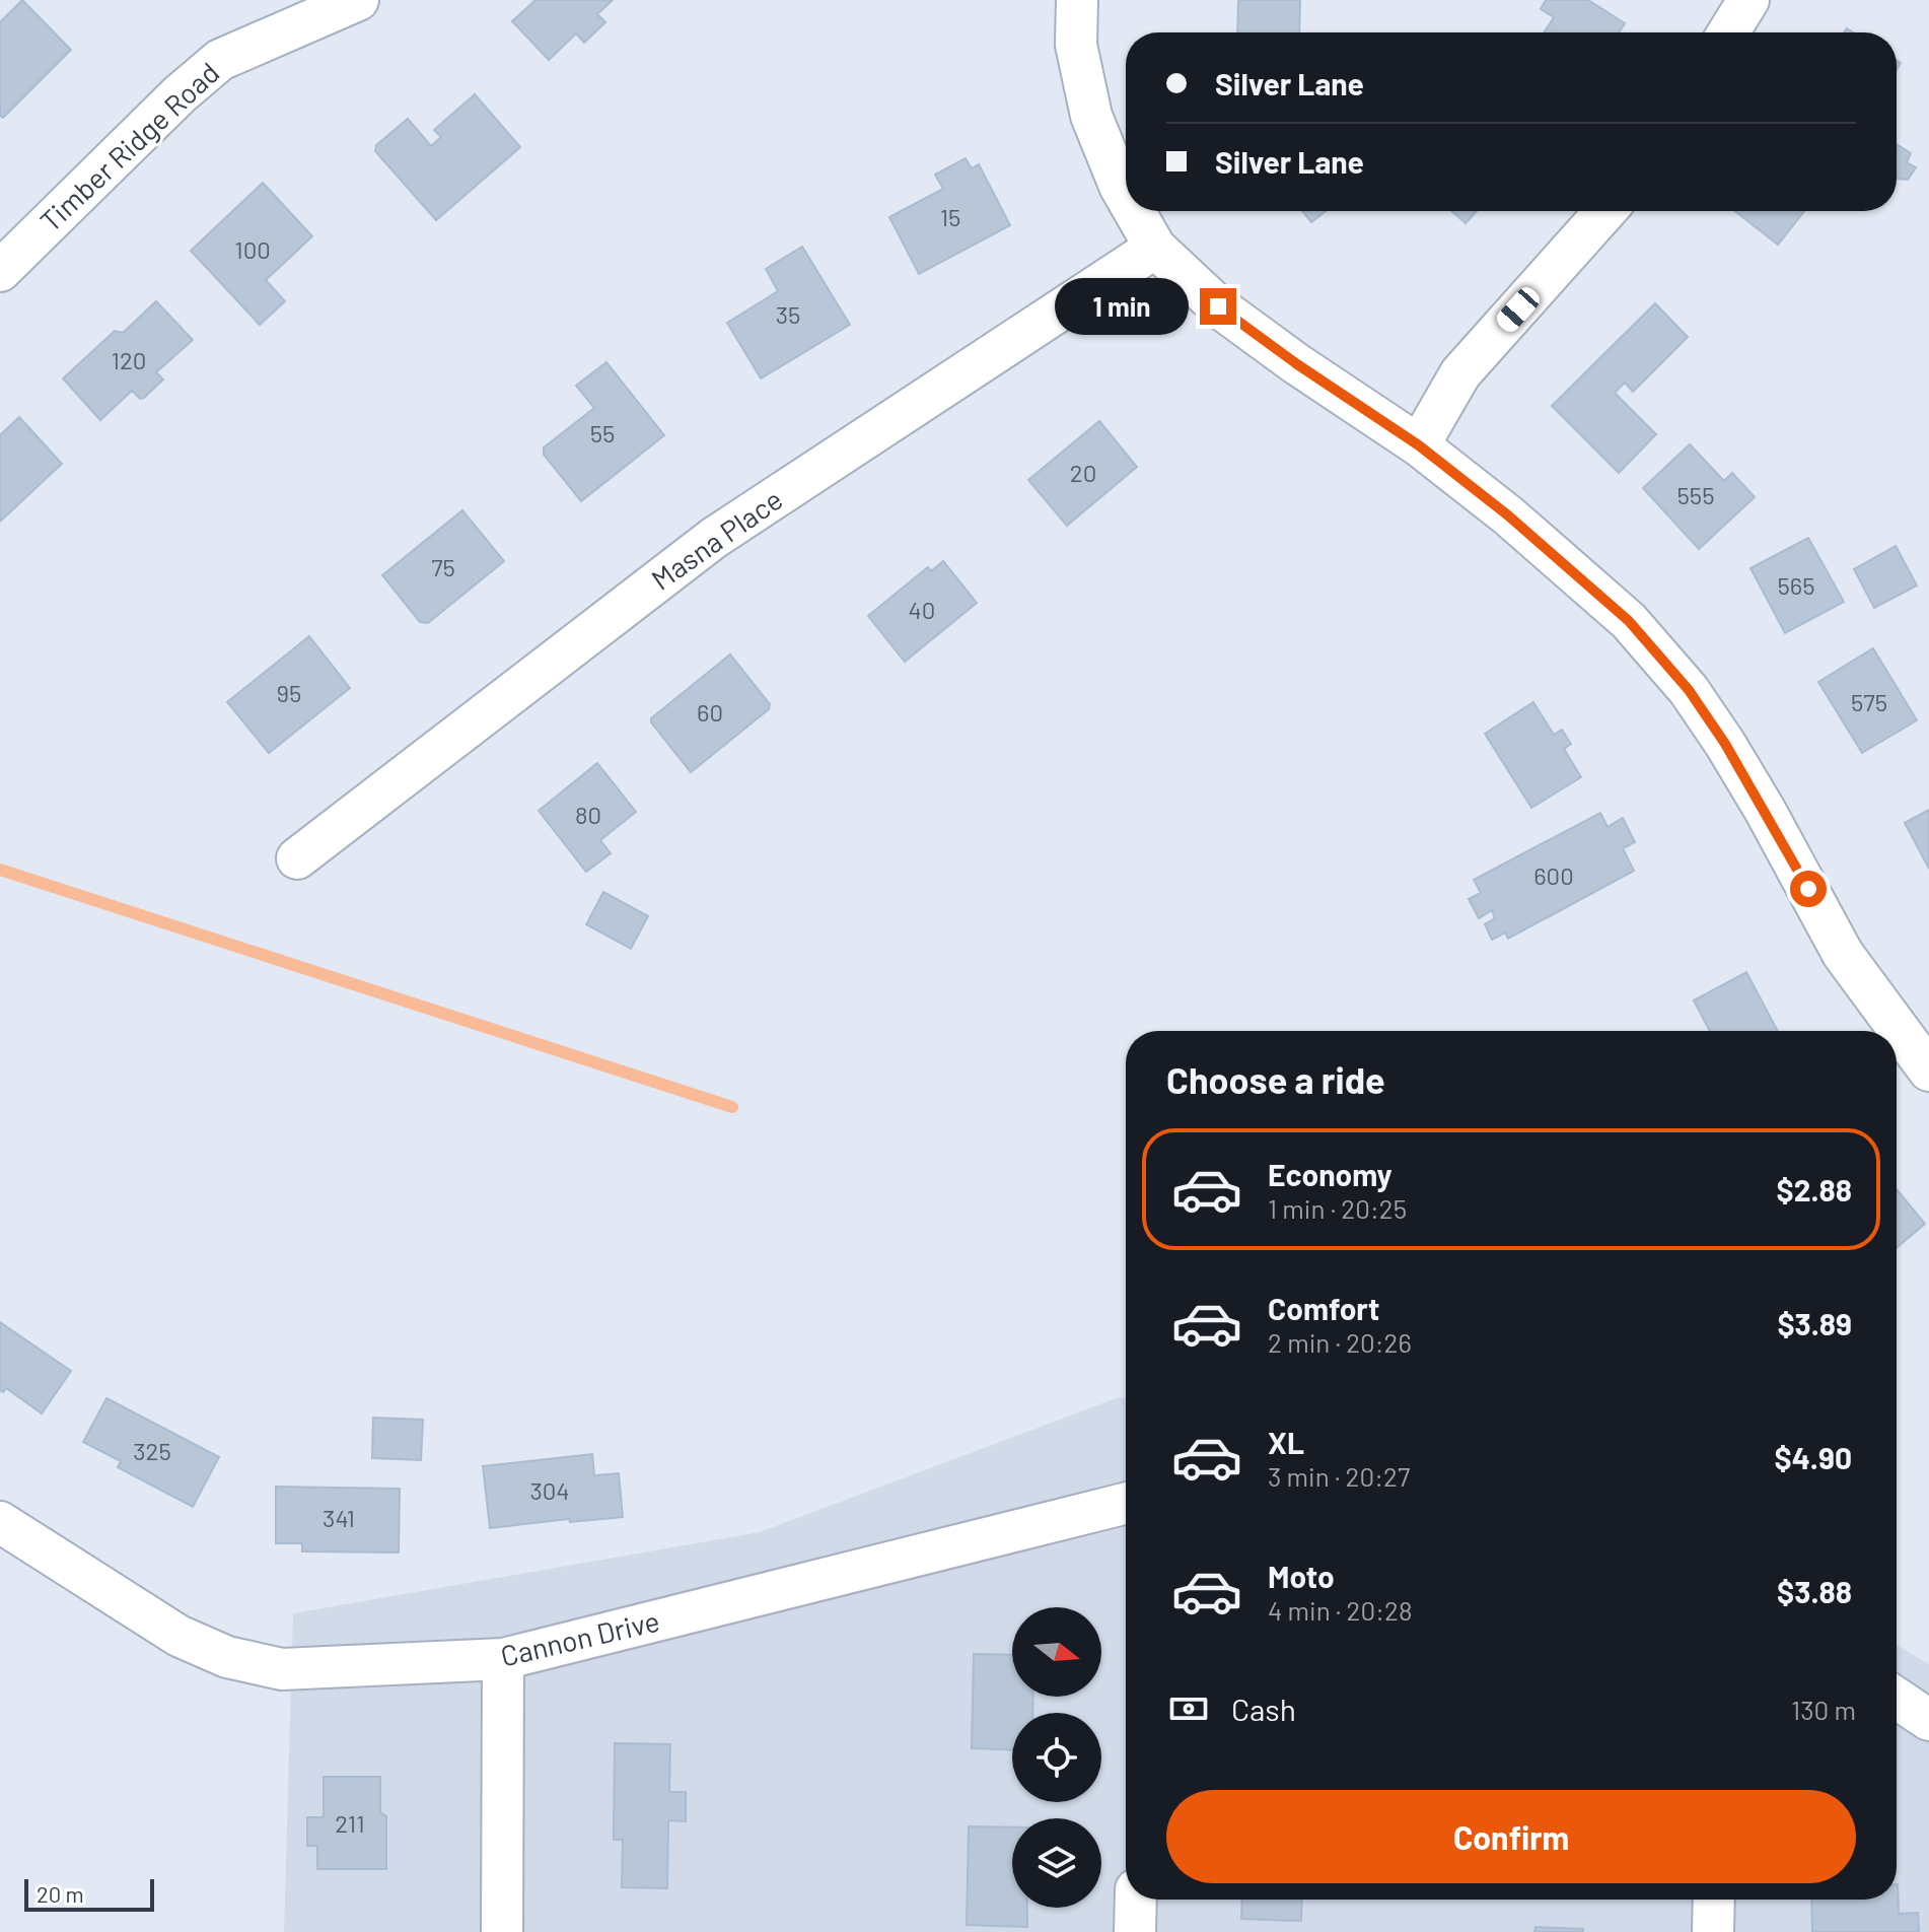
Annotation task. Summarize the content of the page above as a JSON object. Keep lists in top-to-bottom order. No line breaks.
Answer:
{"streets":{"street":["Timber Ridge Road","Masna Place","Cannon Drive"]},"house_numbers":["15","100","35","120","55","20","555","75","565","40","95","575","60","80","600","325","304","341","211"],"scale_bar":"20 m","north":"right","page":{"banner":["Silver Lane","Silver Lane"],"bubble":"1 min","heading":"Choose a ride","list":[{"name":"Economy","note":"1 min · 20:25","value":"$2.88"},{"name":"Comfort","note":"2 min · 20:26","value":"$3.89"},{"name":"XL","note":"3 min · 20:27","value":"$4.90"},{"name":"Moto","note":"4 min · 20:28","value":"$3.88"}],"pay":["Cash","130 m"],"buttons":"Confirm","scale":"20 m"}}
